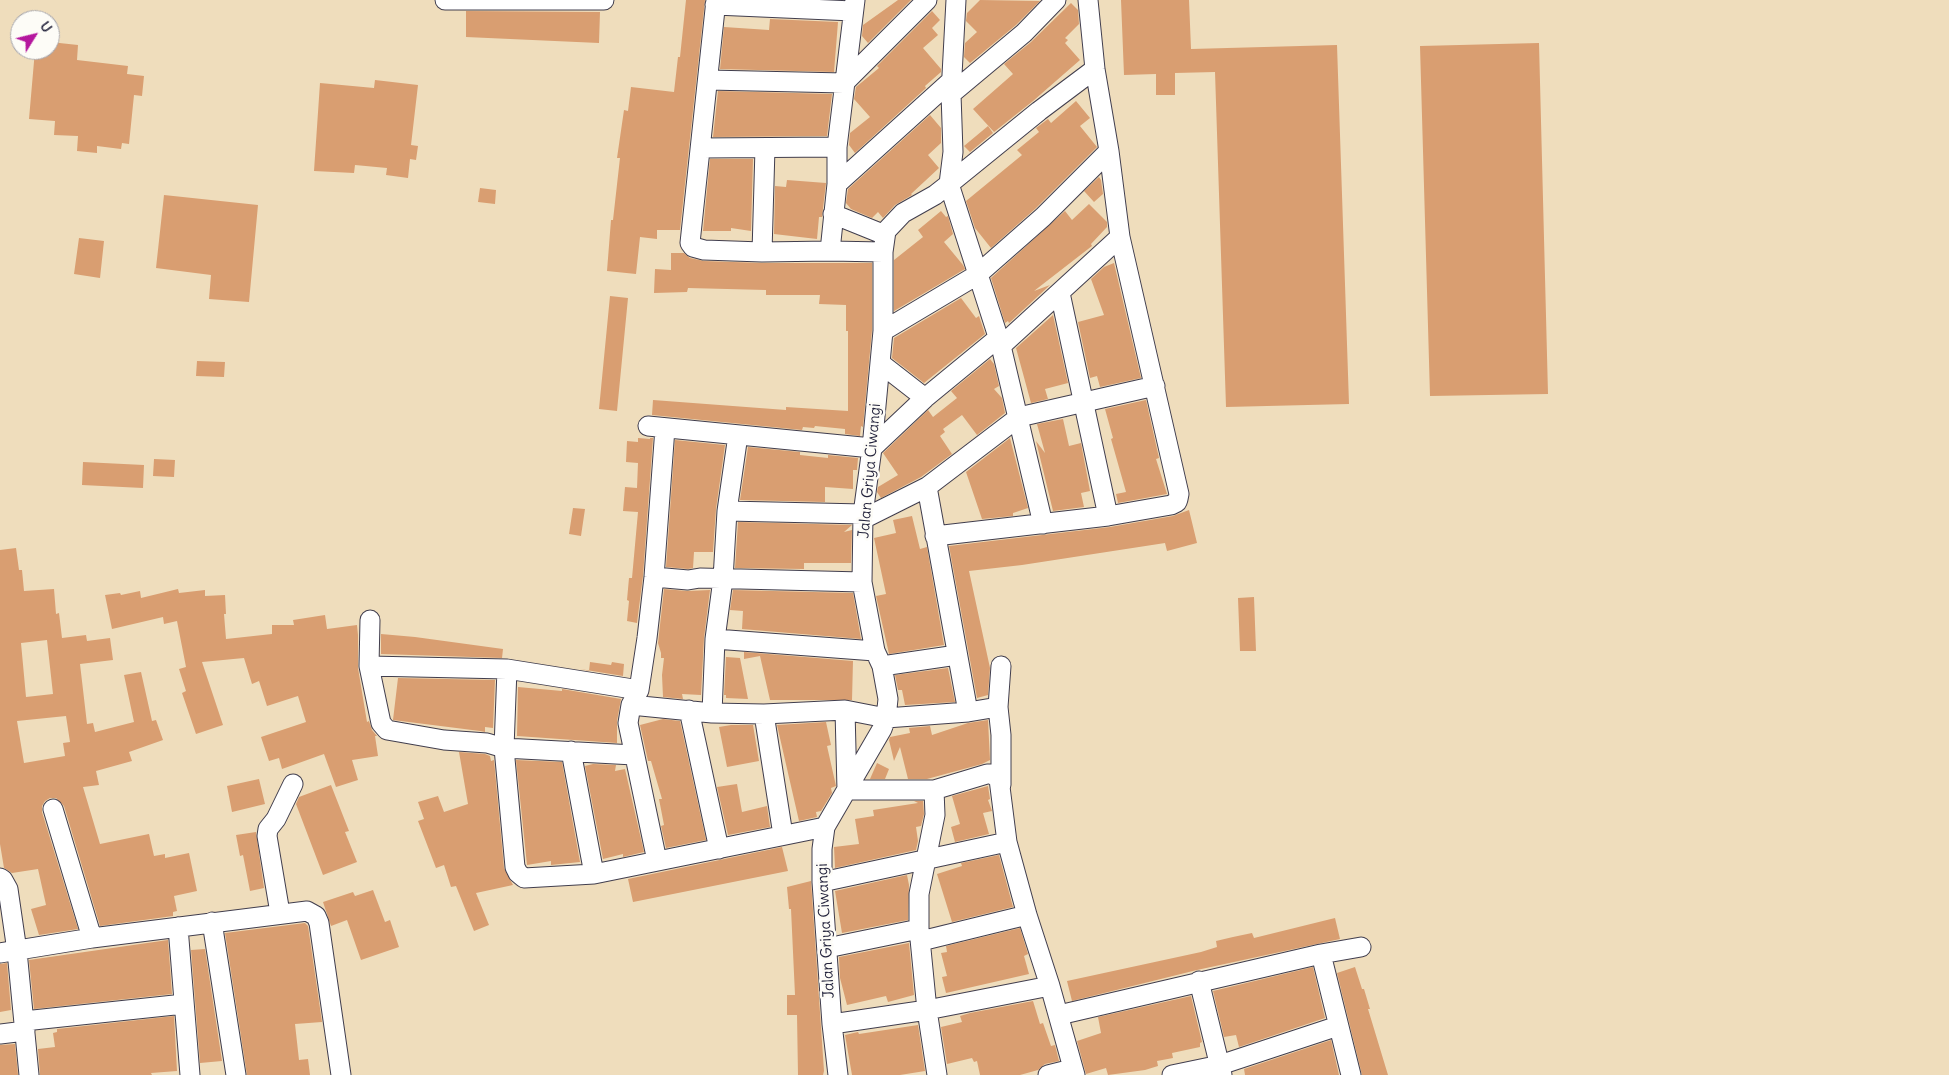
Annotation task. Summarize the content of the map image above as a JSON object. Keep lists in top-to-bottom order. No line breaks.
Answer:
{"streets":{"street":["Jalan Griya Ciwangi"]},"north":"top right"}
